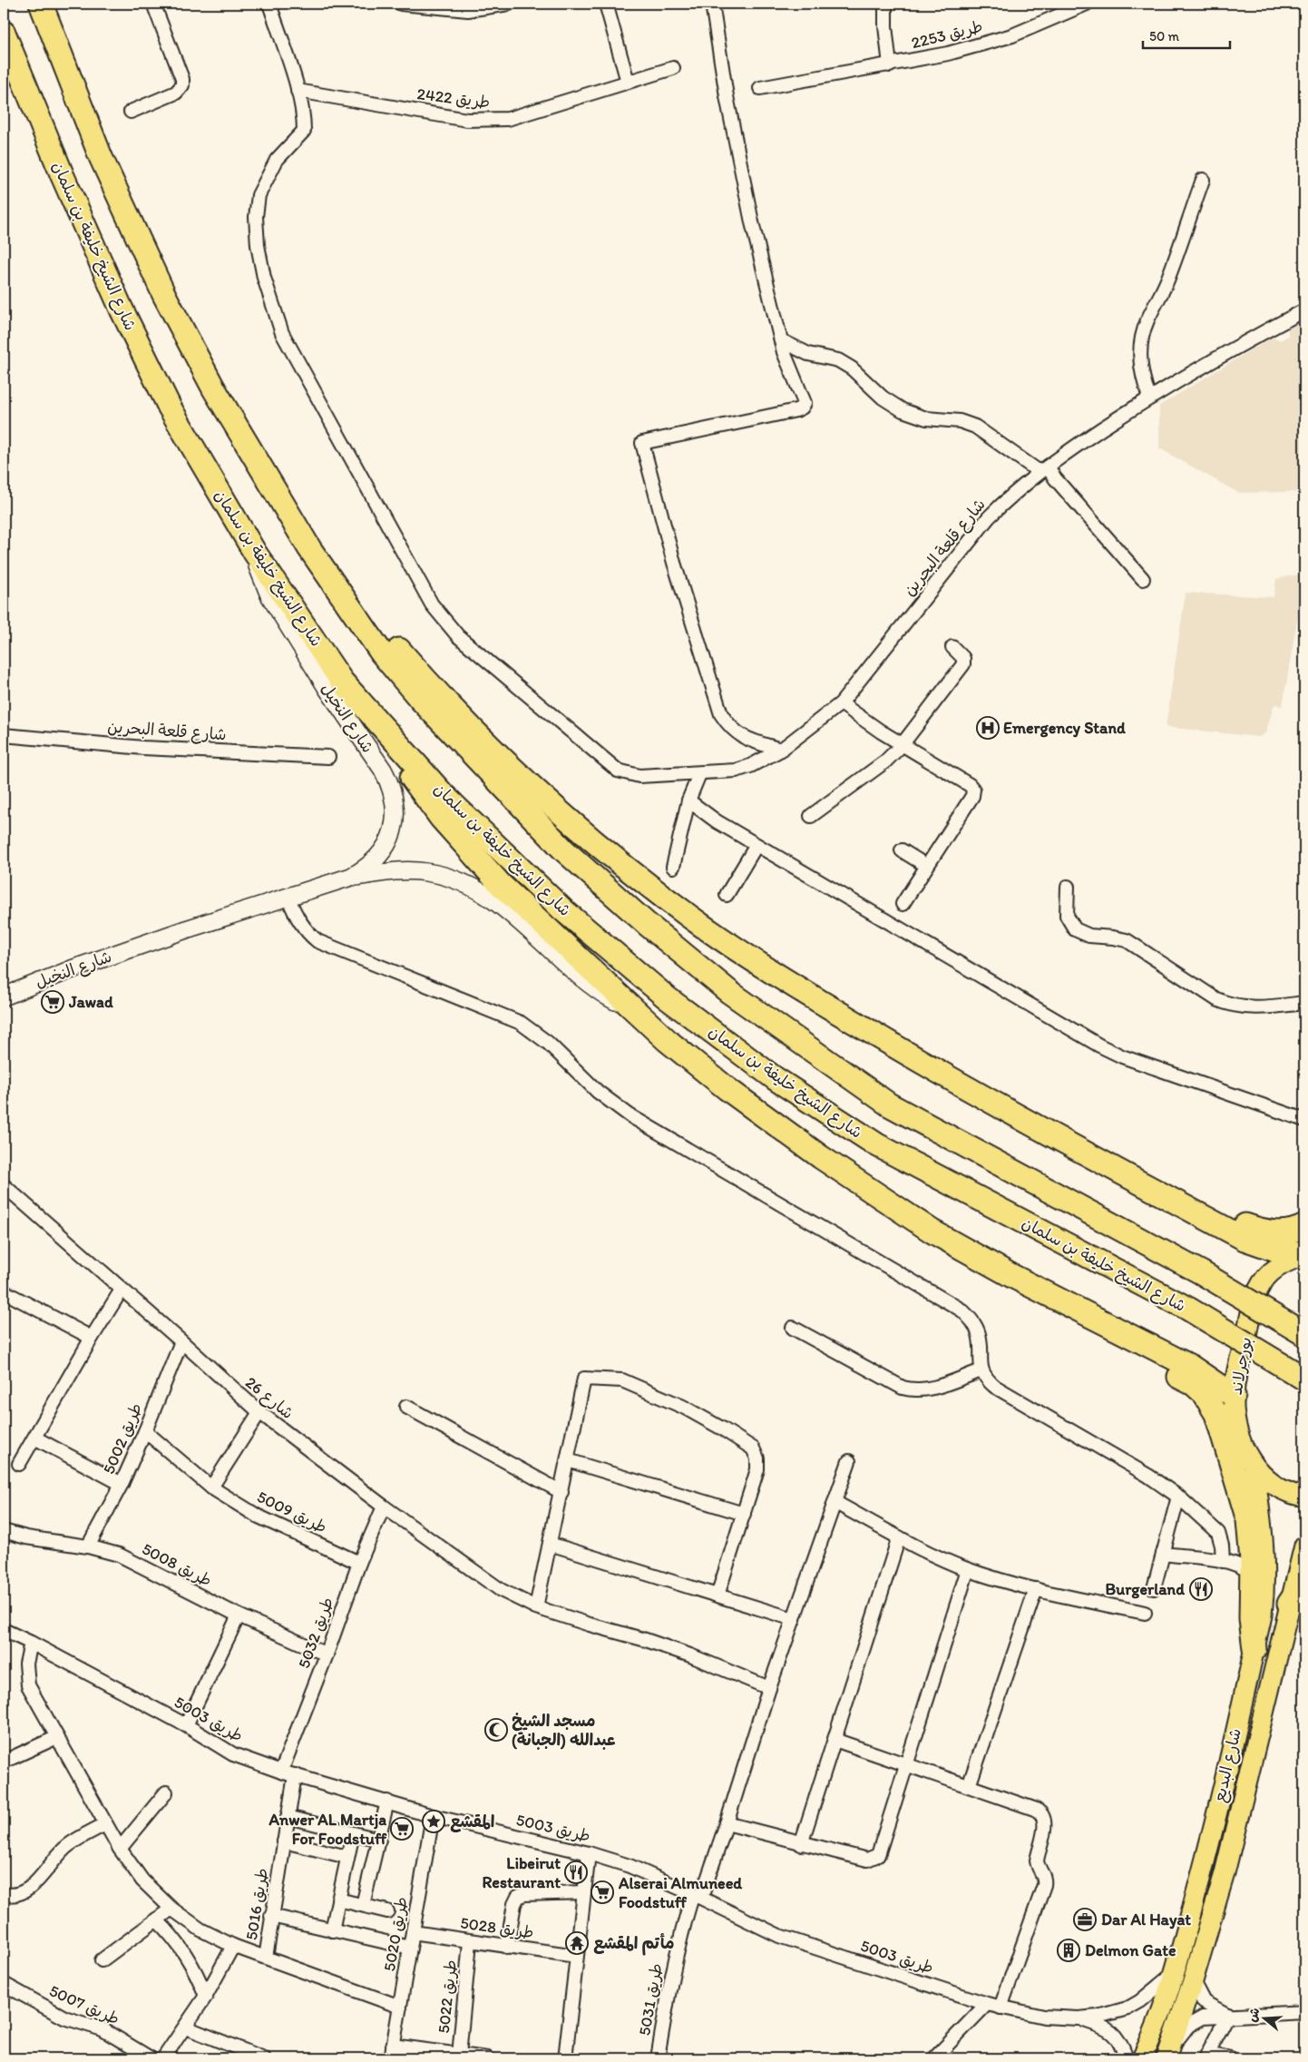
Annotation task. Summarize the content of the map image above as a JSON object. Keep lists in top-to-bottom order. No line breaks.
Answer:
{"streets":{"highway":["شارع الشيخ خليفة بن سلمان"],"main road":["بورجرلاند","شارع البديع"],"street":["طريق 2253","طريق 2422","شارع قلعة البحرين","شارع النخيل","شارع 26","طريق 5002","طريق 5009","طريق 5008","طريق 5032","طريق 5003","طريق 5016","طريق 5028","طريق 5020","طريق 5022","طريق 5031","طريق 5007"]},"crossings":[["طريق 2422","شارع قلعة البحرين"],["شارع الشيخ خليفة بن سلمان","شارع النخيل"],["بورجرلاند","شارع البديع"],["شارع 26","طريق 5002"],["شارع 26","طريق 5032"],["شارع 26","طريق 5031"],["طريق 5002","طريق 5009"],["طريق 5002","طريق 5008"],["طريق 5009","طريق 5032"],["طريق 5008","طريق 5032"],["طريق 5032","طريق 5003"],["طريق 5003","شارع البديع"],["طريق 5003","طريق 5016"],["طريق 5003","طريق 5020"],["طريق 5003","طريق 5031"],["طريق 5028","طريق 5020"],["طريق 5028","طريق 5022"]],"places":{"hospital":["Emergency Stand"],"supermarket":["Jawad","Anwer AL Martja For Foodstuff","Alserai Almuneed Foodstuff"],"restaurant":["Burgerland","Libeirut Restaurant"],"mosque":["مسجد الشيخ عبدالله (الجبانة)"],"place":["المقشع"],"office":["Dar Al Hayat"],"temple":["مأتم المقشع"],"building":["Delmon Gate"]},"scale_bar":"50 m","north":"left"}
